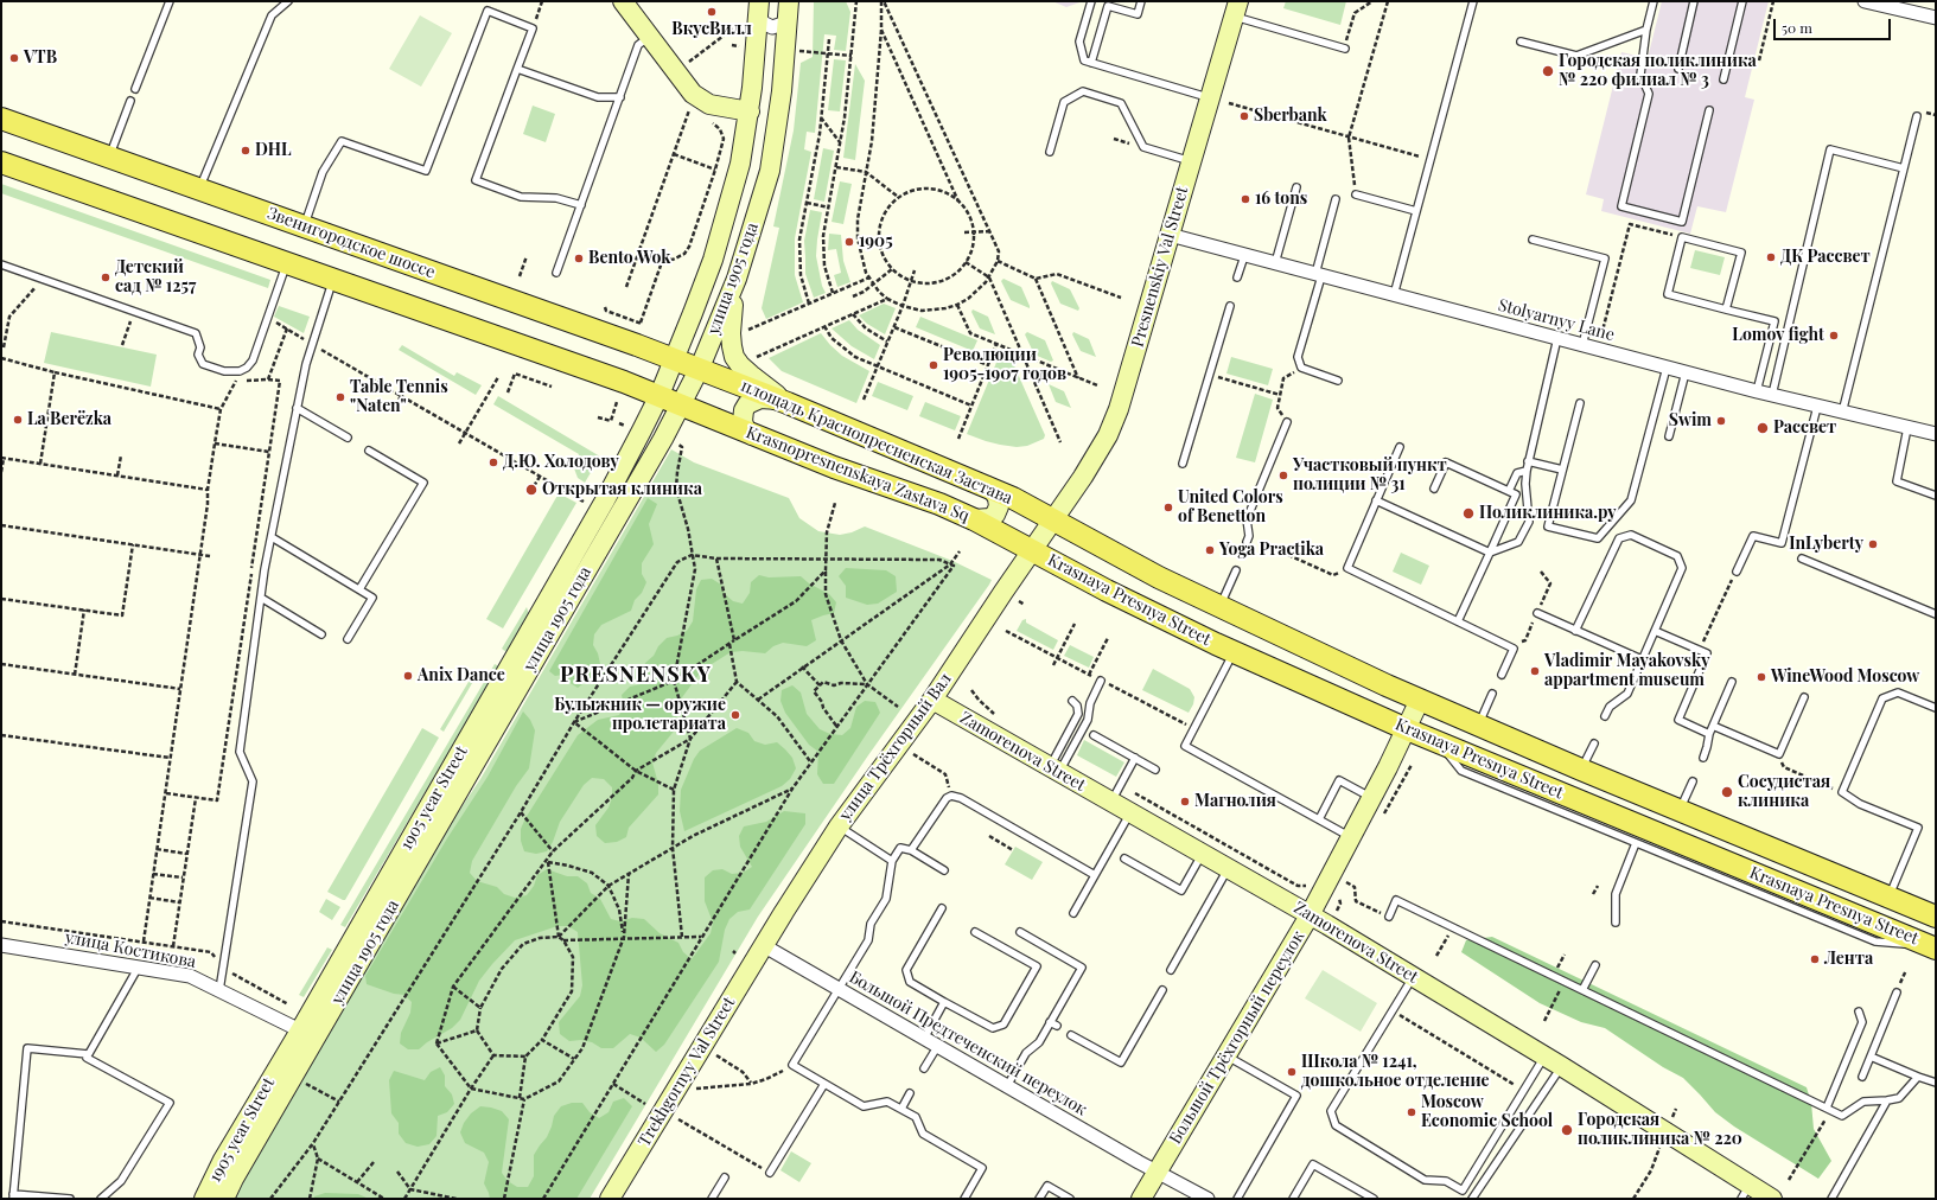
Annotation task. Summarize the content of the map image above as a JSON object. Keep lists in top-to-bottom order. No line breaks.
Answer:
{"streets":{"main road":["Звенигородское шоссе","Presnenskiy Val Street","улица 1905 года","площадь Краснопресненская Застава","Krasnopresnenskaya Zastava Sq","Krasnaya Presnya Street","улица Трёхгорный Вал","Zamorenova Street","1905 year Street","Большой Трёхгорный переулок","Trekhgornyy Val Street"],"street":["Stolyarnyy Lane","улица Костикова","Большой Предтеченский переулок"]},"crossings":[["Звенигородское шоссе","улица 1905 года"],["Звенигородское шоссе","площадь Краснопресненская Застава"],["Presnenskiy Val Street","Stolyarnyy Lane"],["Presnenskiy Val Street","площадь Краснопресненская Застава"],["Presnenskiy Val Street","Krasnopresnenskaya Zastava Sq"],["Presnenskiy Val Street","Krasnaya Presnya Street"],["Presnenskiy Val Street","улица Трёхгорный Вал"],["улица 1905 года","площадь Краснопресненская Застава"],["улица 1905 года","Krasnopresnenskaya Zastava Sq"],["улица 1905 года","1905 year Street"],["площадь Краснопресненская Застава","Krasnaya Presnya Street"],["Krasnopresnenskaya Zastava Sq","Krasnaya Presnya Street"],["Krasnopresnenskaya Zastava Sq","улица Трёхгорный Вал"],["Krasnaya Presnya Street","улица Трёхгорный Вал"],["Krasnaya Presnya Street","Большой Трёхгорный переулок"],["улица Трёхгорный Вал","Zamorenova Street"],["улица Трёхгорный Вал","Большой Предтеченский переулок"],["улица Трёхгорный Вал","Trekhgornyy Val Street"],["Zamorenova Street","Большой Трёхгорный переулок"],["1905 year Street","улица Костикова"],["Большой Трёхгорный переулок","Большой Предтеченский переулок"],["Большой Предтеченский переулок","Trekhgornyy Val Street"]],"districts":["PRESNENSKY"],"places":["ВкусВилл","VTB","Городская поликлиника № 220 филиал № 3","Sberbank","DHL","16 tons","1905","ДК Рассвет","Bento Wok","Детский сад № 1257","Lomov fight","Революции 1905-1907 годов","Table Tennis \"Naten\"","La Berёzka","Swim","Рассвет","Д.Ю. Холодову","Участковый пункт полиции № 31","Открытая клиника","United Colors of Benetton","Поликлиника.ру","InLyberty","Yoga Practika","Vladimir Mayakovsky appartment museum","Anix Dance","WineWood Moscow","Булыжник — оружие пролетариата","Сосудистая клиника","Магнолия","Лента","Школа № 1241, дошкольное отделение","Moscow Economic School","Городская поликлиника № 220"],"scale_bar":"50 m"}
